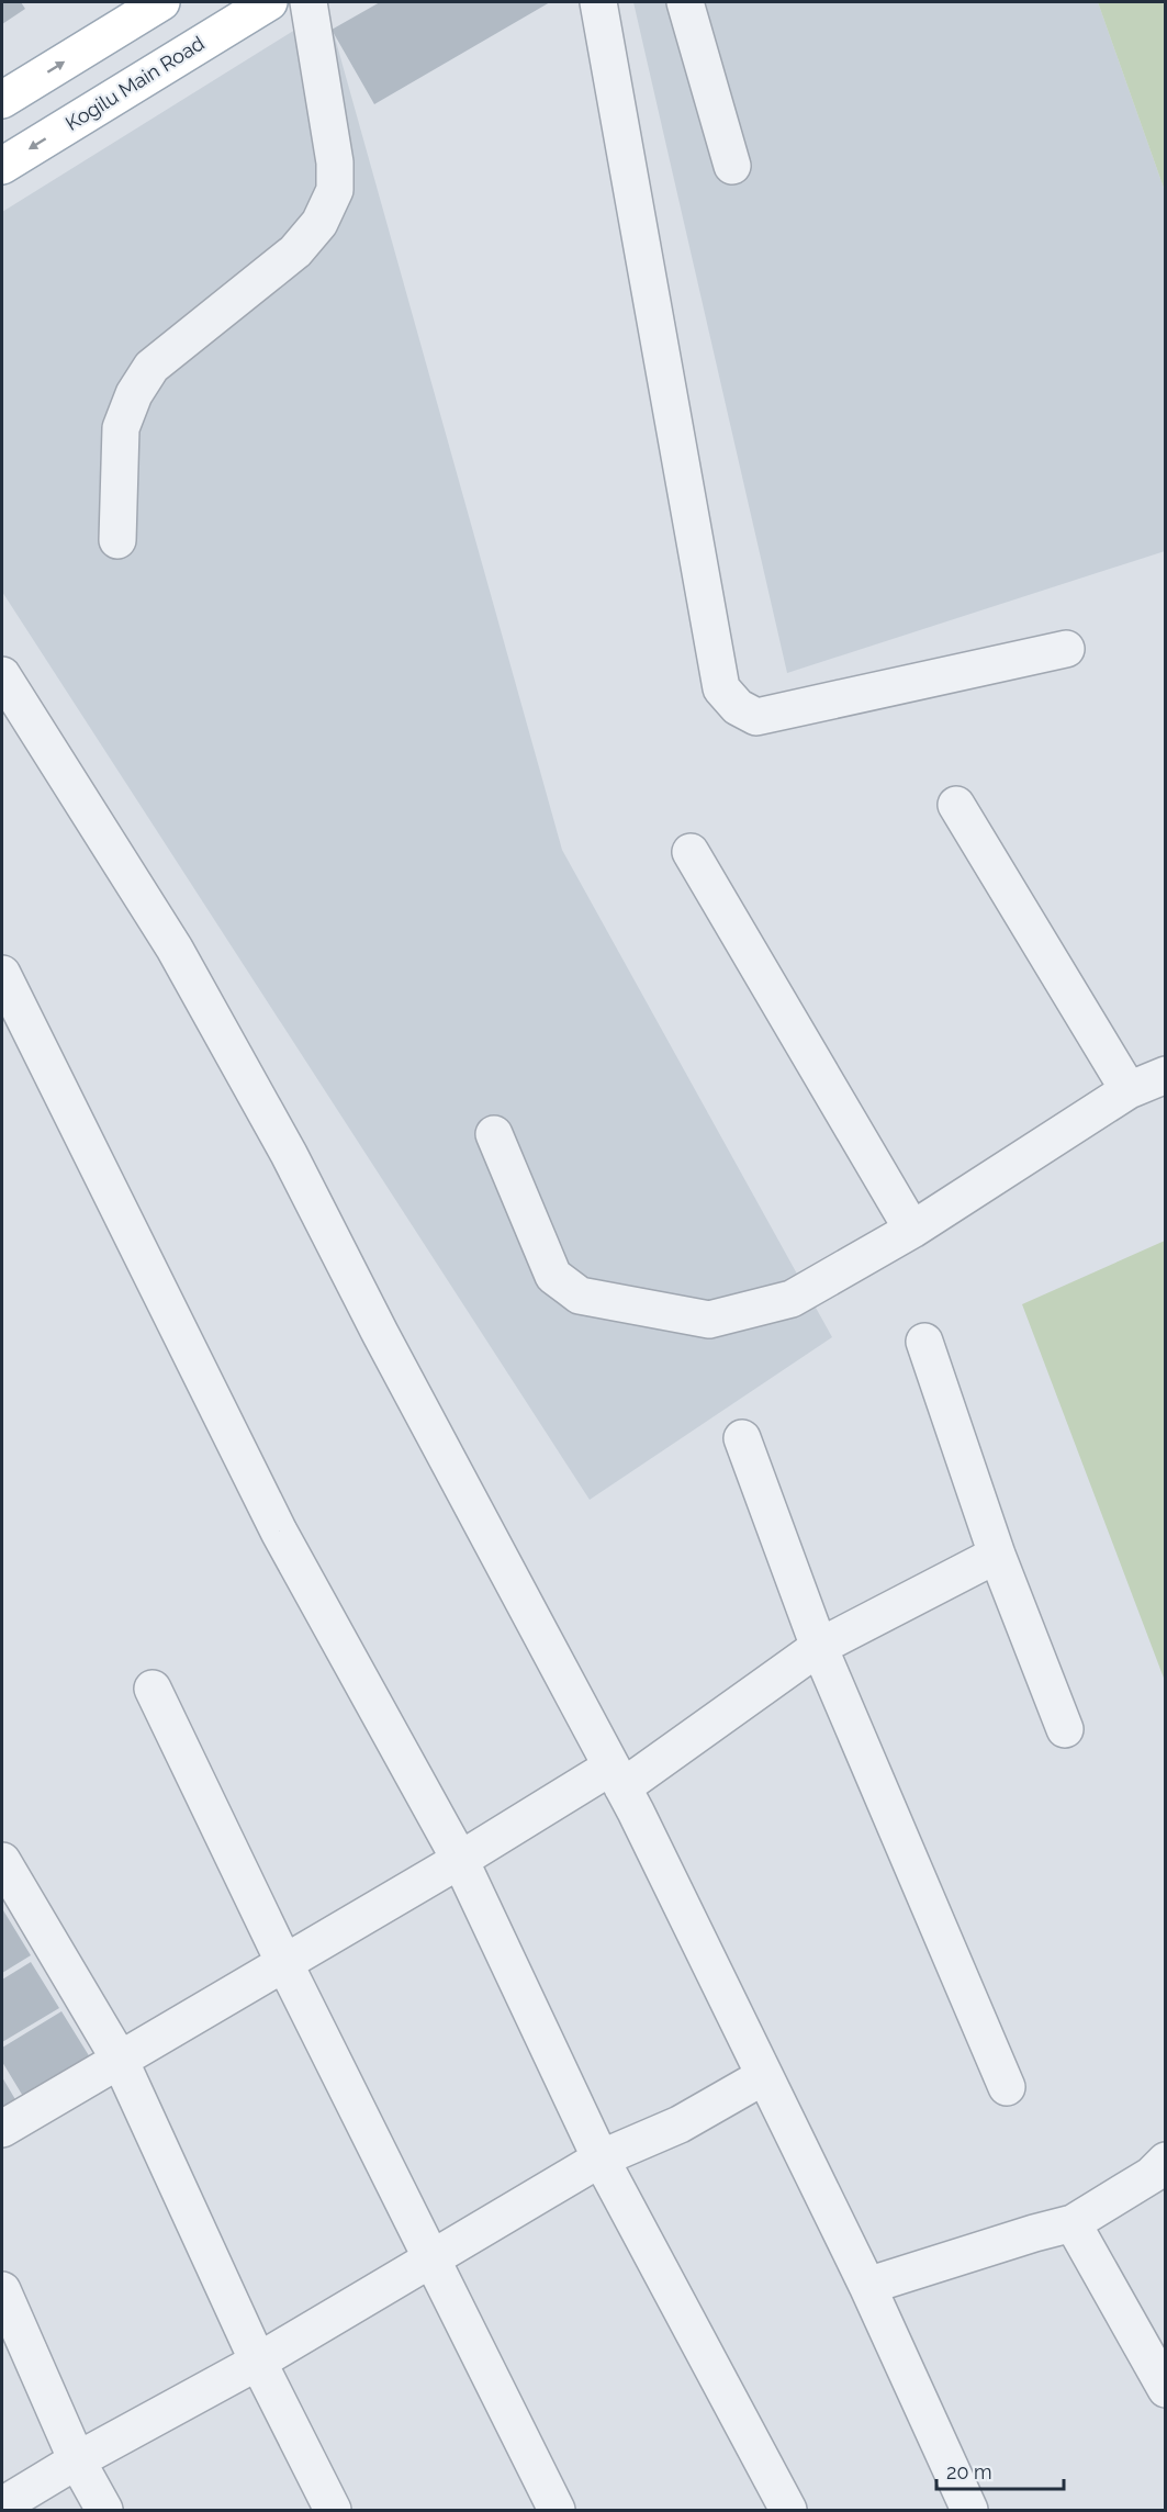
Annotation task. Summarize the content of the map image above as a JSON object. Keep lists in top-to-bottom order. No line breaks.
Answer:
{"streets":{"main road":["Kogilu Main Road"]},"scale_bar":"20 m"}
